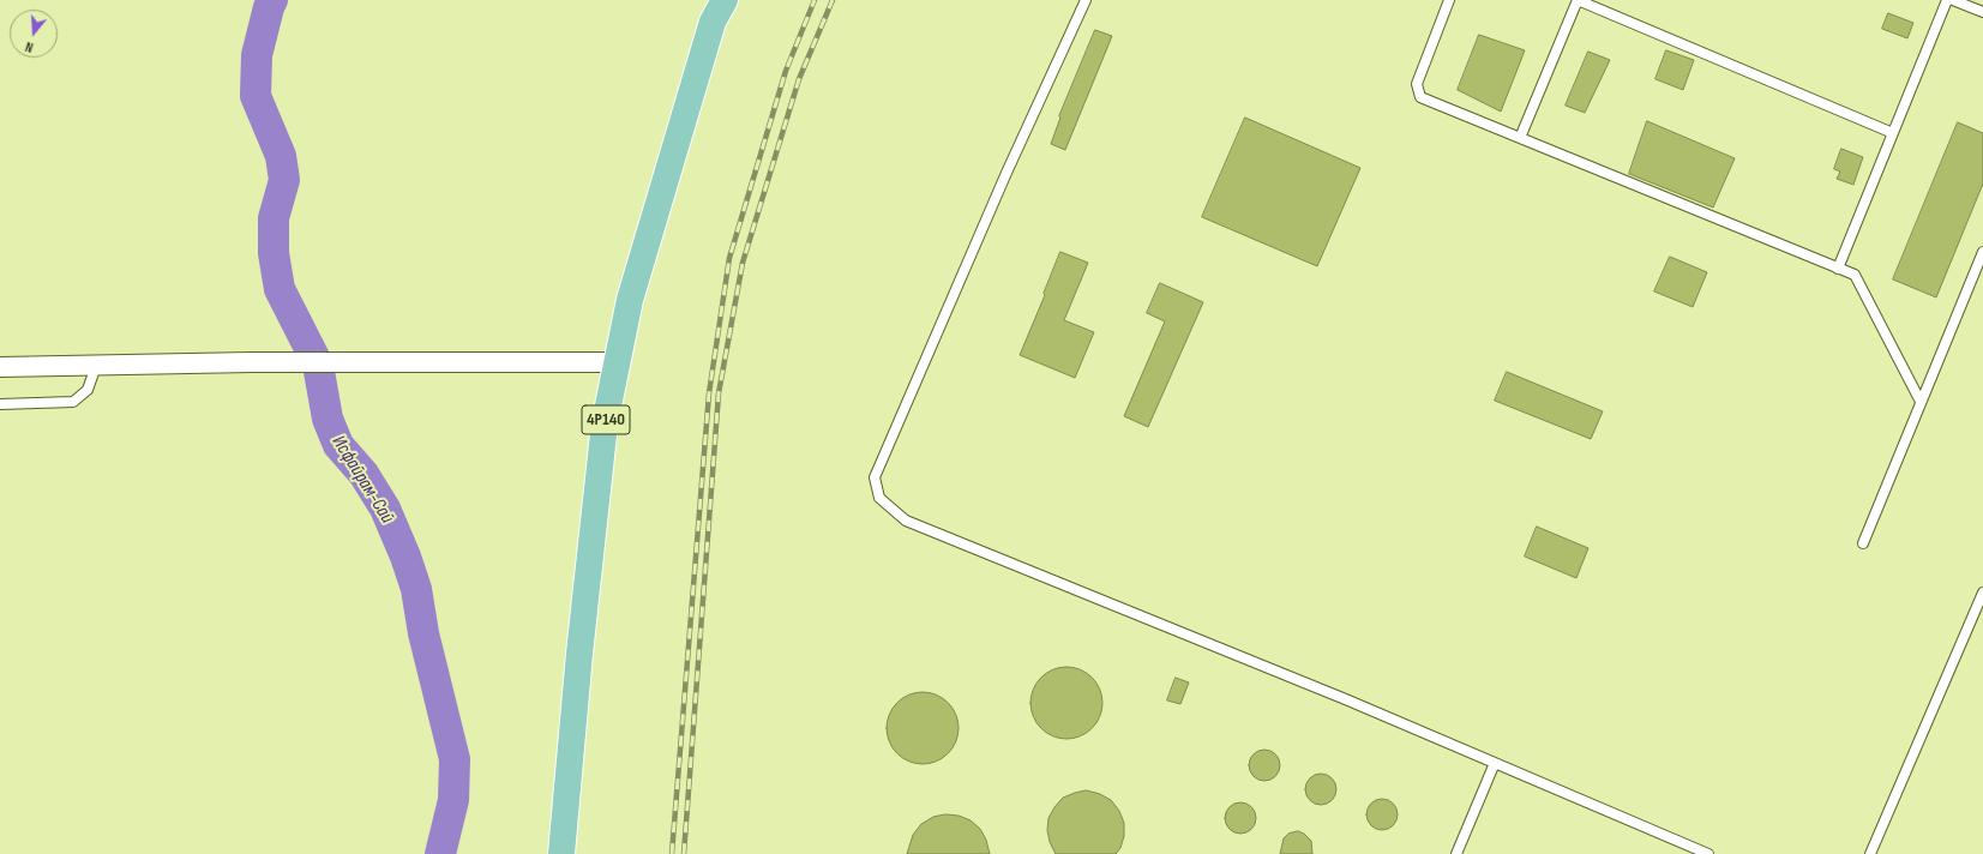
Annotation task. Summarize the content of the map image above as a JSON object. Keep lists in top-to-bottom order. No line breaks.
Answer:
{"streets":{"main road":["4P140"]},"water":["Исфайрам-Сай"],"north":"bottom"}
